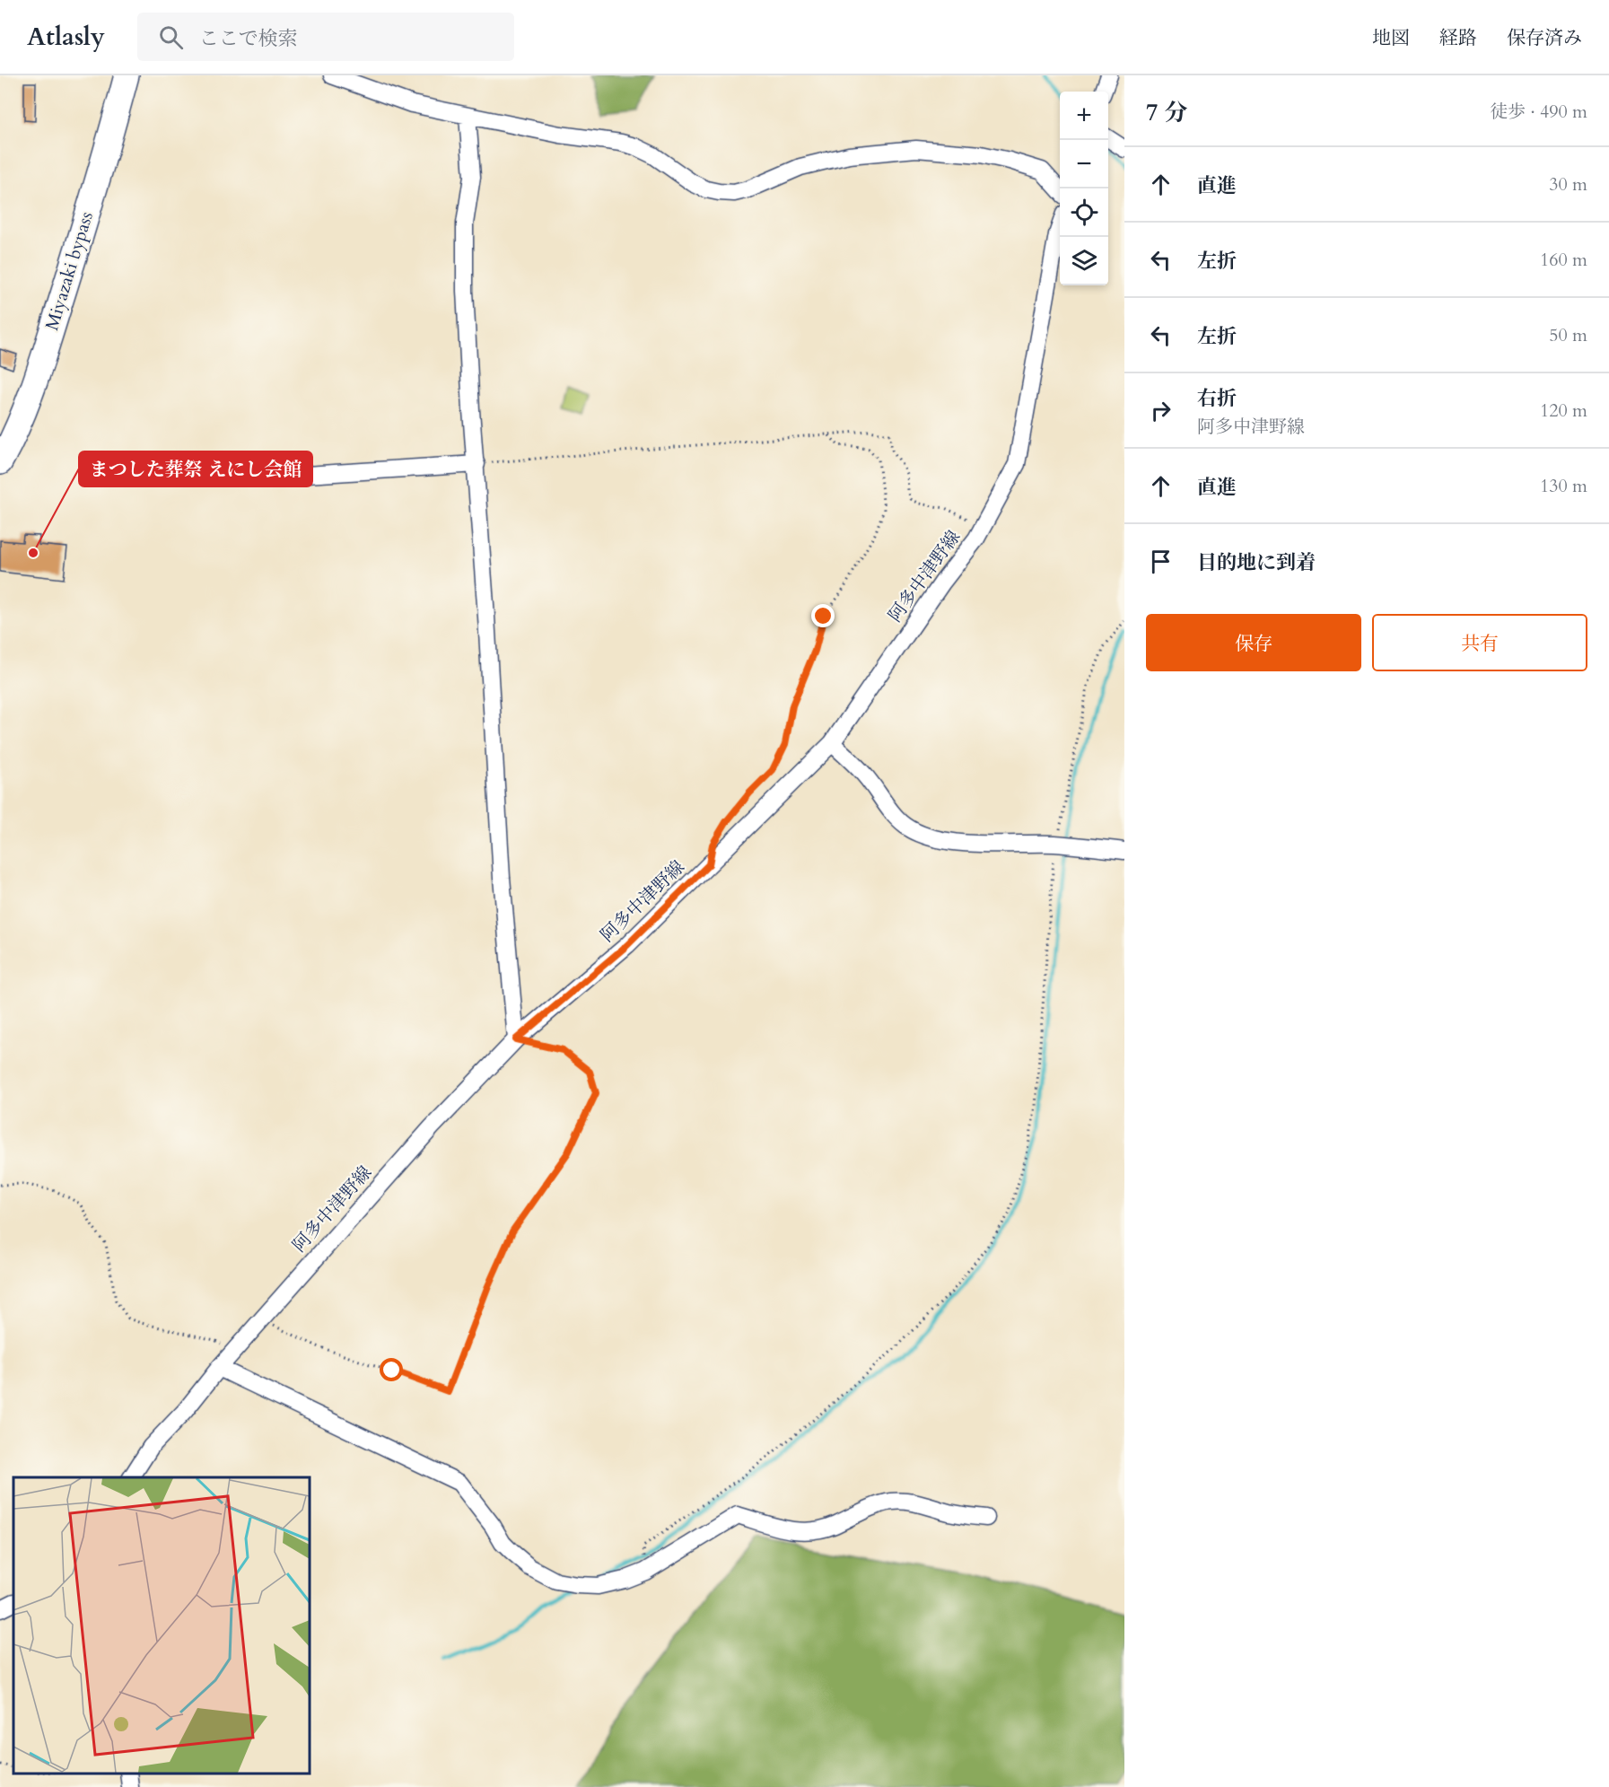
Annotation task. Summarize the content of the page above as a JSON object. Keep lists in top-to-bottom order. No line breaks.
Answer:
{"streets":{"highway":["Miyazaki bypass"],"street":["阿多中津野線"]},"places":["まつした葬祭 えにし会館"],"page":{"header":"Atlasly","search":"ここで検索","nav":["地図","経路","保存済み"],"heading":["7 分","徒歩 · 490 m"],"map_buttons":["+","−"],"list":[["直進","30 m"],["左折","160 m"],["左折","50 m"],["右折","阿多中津野線","120 m"],["直進","130 m"],"目的地に到着"],"buttons":["保存","共有"]}}
